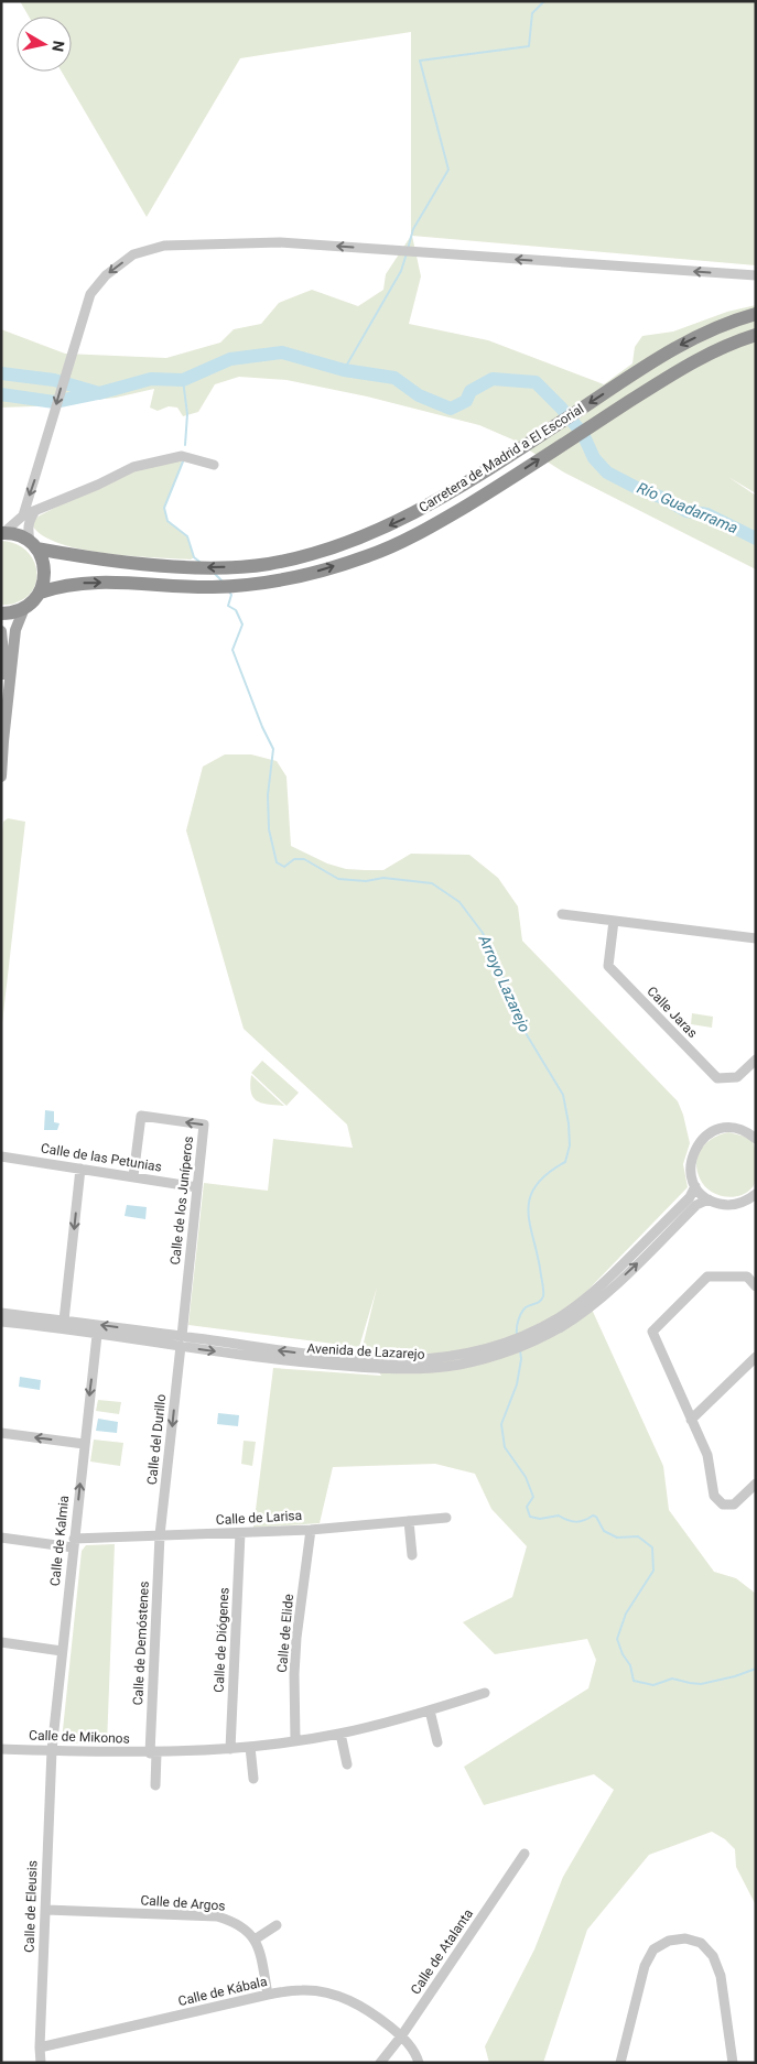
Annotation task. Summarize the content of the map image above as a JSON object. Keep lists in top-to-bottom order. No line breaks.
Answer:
{"streets":{"highway":["Carretera de Madrid a El Escorial"],"street":["Calle Jaras","Calle de las Petunias","Calle de los Juníperos","Avenida de Lazarejo","Calle del Durillo","Calle de Larisa","Calle de Kalmia","Calle de Elide","Calle de Diógenes","Calle de Demóstenes","Calle de Mikonos","Calle de Argos","Calle de Eleusis","Calle de Atalanta","Calle de Kábala"]},"crossings":[["Calle de las Petunias","Calle de los Juníperos"],["Calle de los Juníperos","Avenida de Lazarejo"],["Calle de los Juníperos","Calle del Durillo"],["Avenida de Lazarejo","Calle del Durillo"],["Avenida de Lazarejo","Calle de Kalmia"],["Calle del Durillo","Calle de Larisa"],["Calle del Durillo","Calle de Demóstenes"],["Calle de Larisa","Calle de Kalmia"],["Calle de Larisa","Calle de Elide"],["Calle de Larisa","Calle de Diógenes"],["Calle de Larisa","Calle de Demóstenes"],["Calle de Kalmia","Calle de Mikonos"],["Calle de Kalmia","Calle de Eleusis"],["Calle de Elide","Calle de Mikonos"],["Calle de Diógenes","Calle de Mikonos"],["Calle de Demóstenes","Calle de Mikonos"],["Calle de Mikonos","Calle de Eleusis"],["Calle de Argos","Calle de Eleusis"],["Calle de Eleusis","Calle de Kábala"],["Calle de Atalanta","Calle de Kábala"]],"one_way":["Calle del Durillo"],"water":["Río Guadarrama","Arroyo Lazarejo"],"north":"right"}
